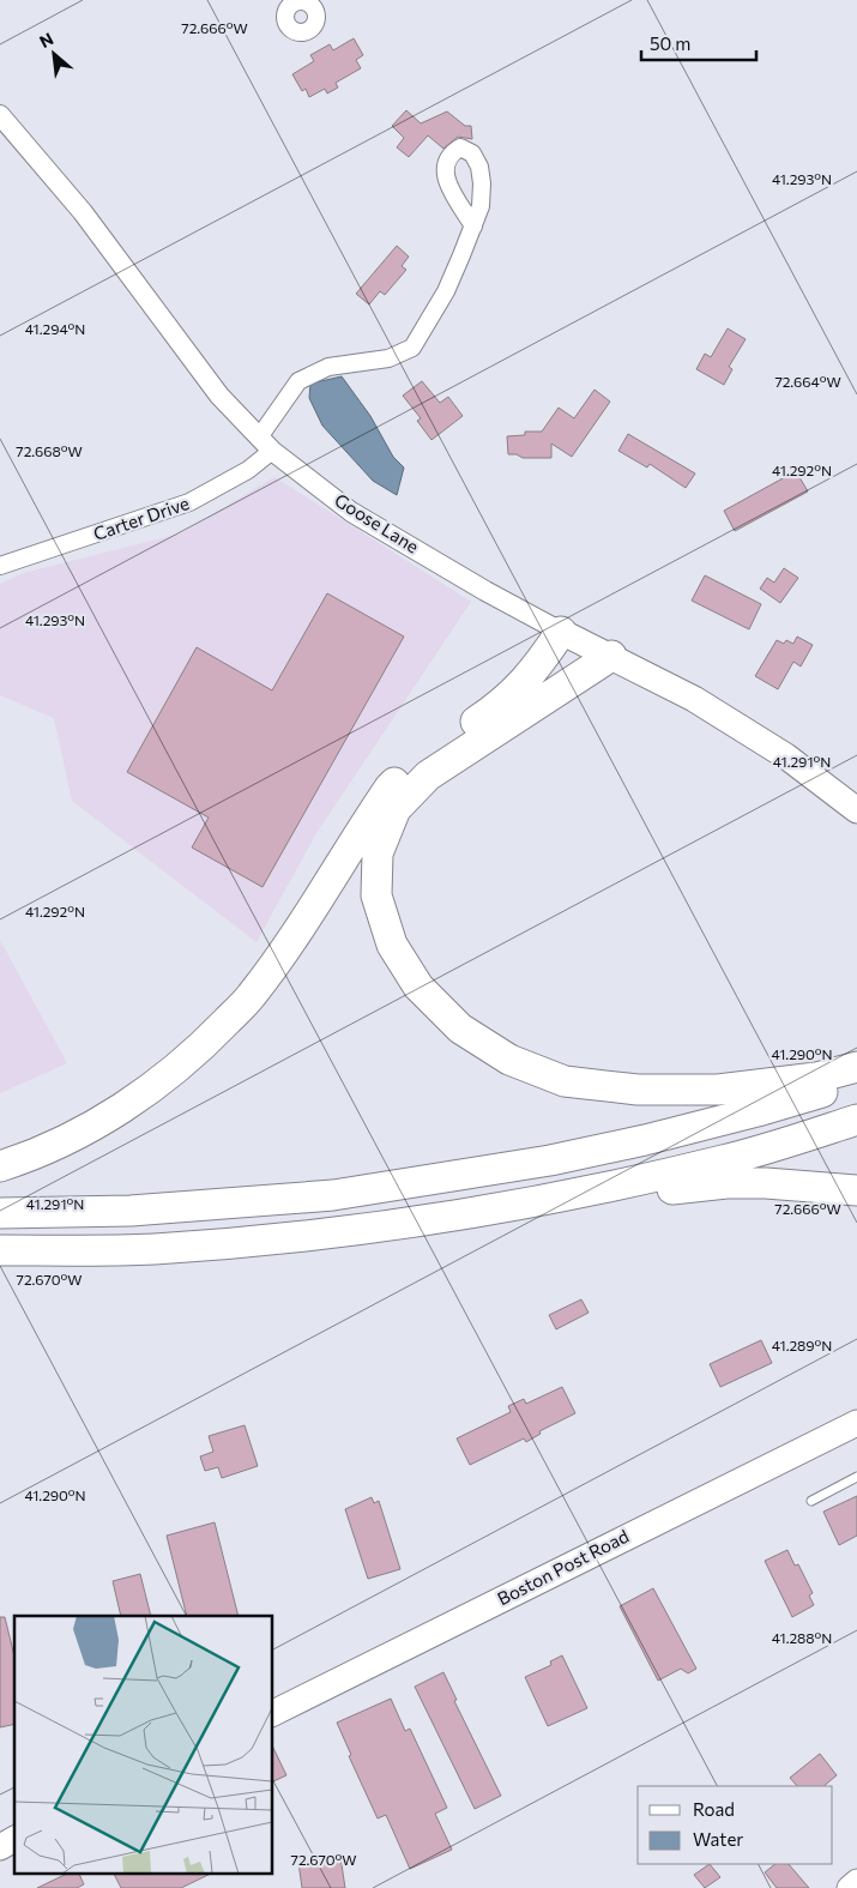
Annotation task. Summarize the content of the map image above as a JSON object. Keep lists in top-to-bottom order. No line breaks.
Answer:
{"streets":{"main road":["Goose Lane","Boston Post Road"],"street":["Carter Drive"]},"crossings":[["Carter Drive","Goose Lane"]],"legend":["Road","Water"],"scale_bar":"50 m","north":"top left","coordinates":["72.666°W","41.293°N","41.294°N","72.664°W","72.668°W","41.292°N","41.291°N","41.290°N","72.670°W","41.289°N","41.288°N"]}
